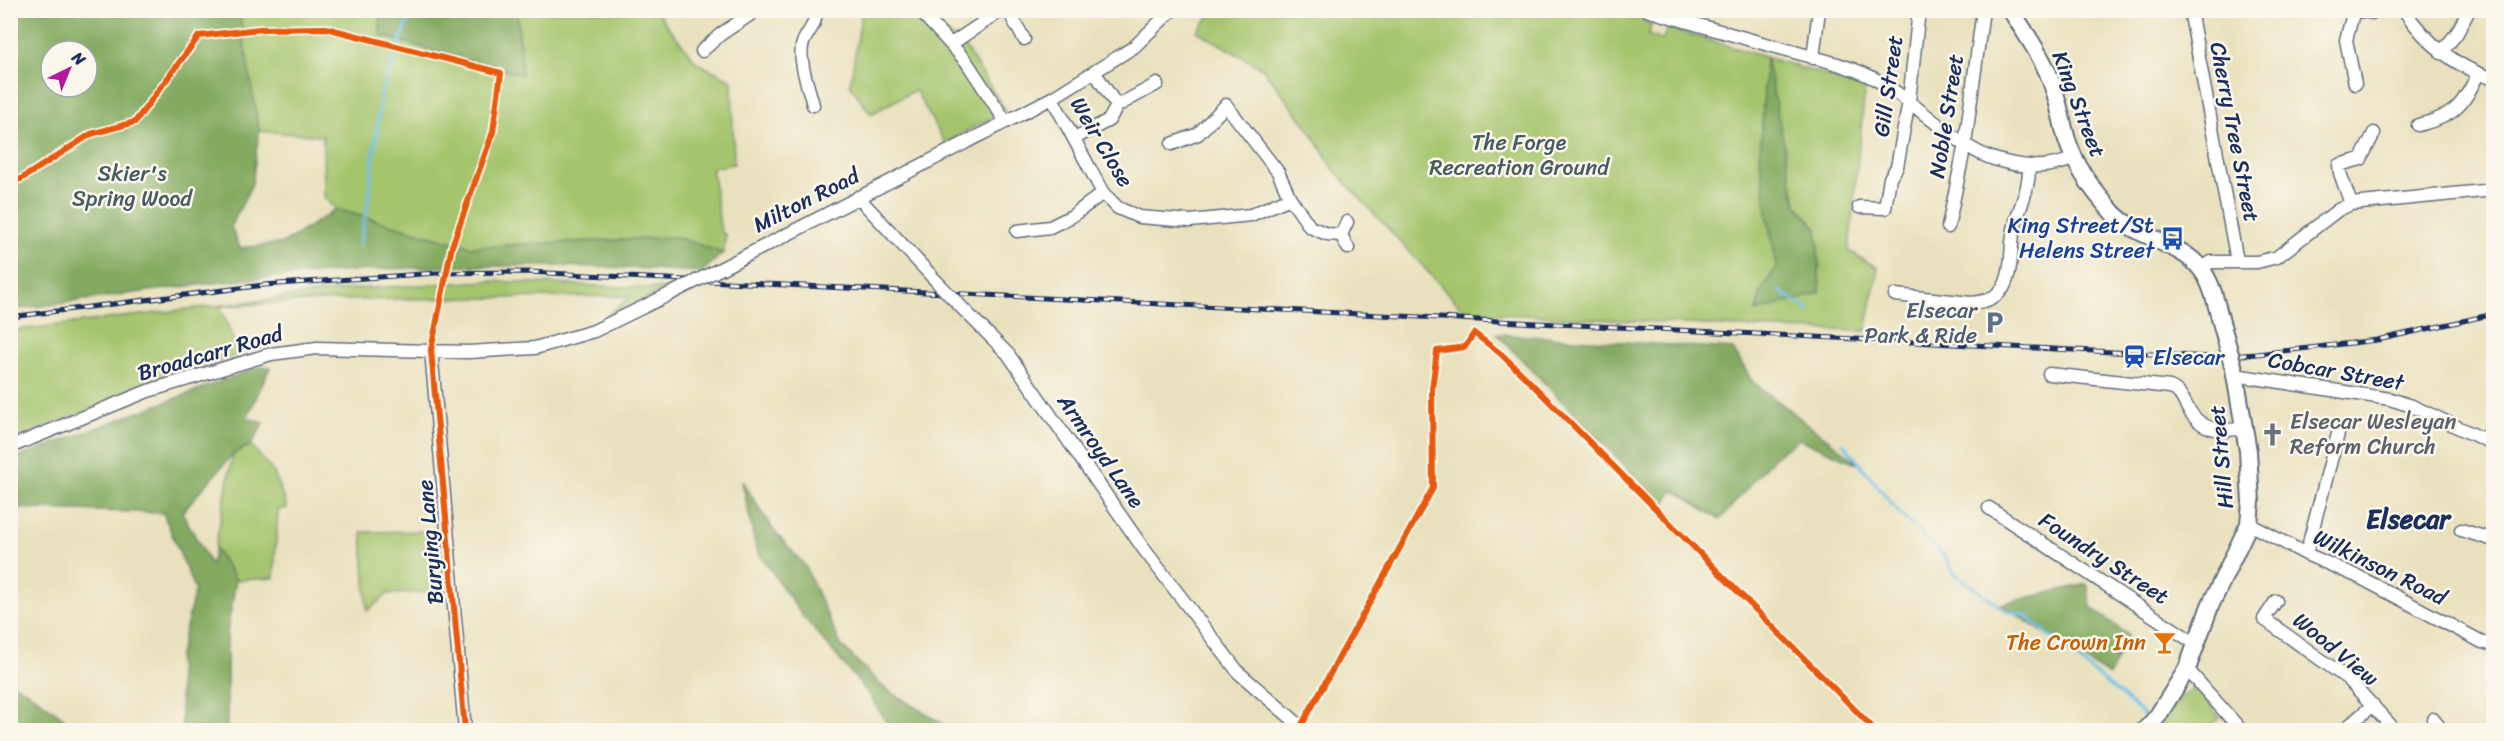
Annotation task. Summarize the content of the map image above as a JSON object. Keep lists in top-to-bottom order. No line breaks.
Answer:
{"streets":{"main road":["King Street","Hill Street"],"street":["Gill Street","Noble Street","Cherry Tree Street","Weir Close","Milton Road","Broadcarr Road","Cobcar Street","Armroyd Lane","Burying Lane","Foundry Street","Wilkinson Road","Wood View"]},"crossings":[["King Street","Hill Street"],["Weir Close","Milton Road"],["Milton Road","Broadcarr Road"],["Milton Road","Armroyd Lane"],["Milton Road","Burying Lane"],["Broadcarr Road","Burying Lane"],["Cobcar Street","Hill Street"],["Hill Street","Foundry Street"],["Hill Street","Wilkinson Road"]],"districts":["Elsecar"],"parks":["The Forge Recreation Ground","Skier's Spring Wood"],"places":{"bus stop":["King Street/St Helens Street"],"parking":["Elsecar Park & Ride"],"station":["Elsecar"],"church":["Elsecar Wesleyan Reform Church"],"bar":["The Crown Inn"]},"north":"top right"}
